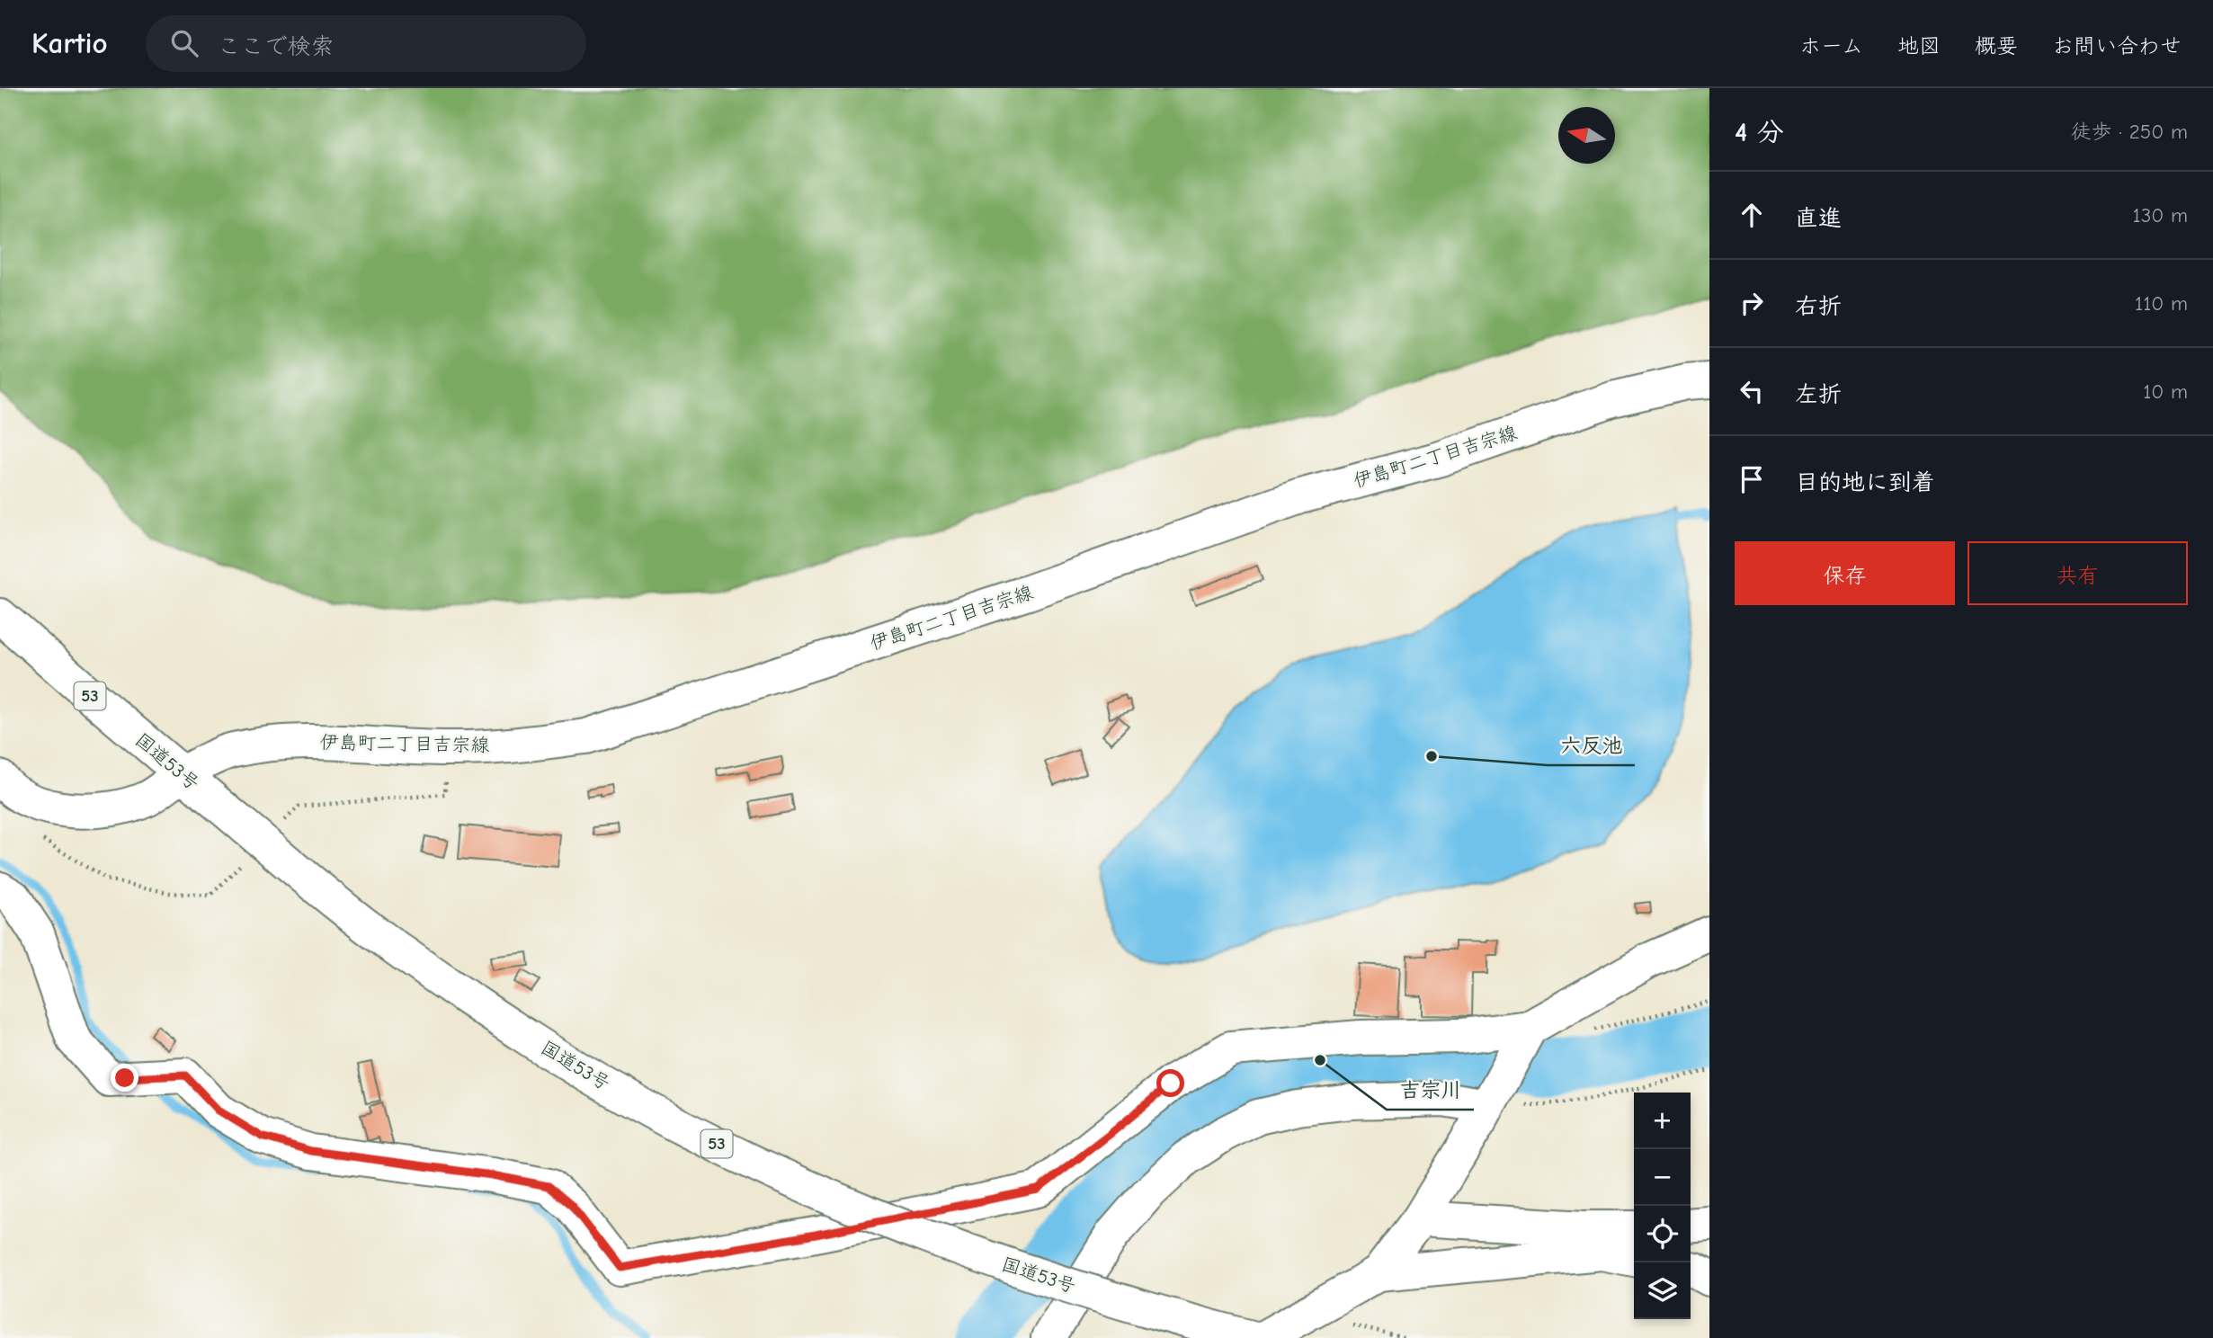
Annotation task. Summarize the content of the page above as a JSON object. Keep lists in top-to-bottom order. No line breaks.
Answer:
{"streets":{"main road":["伊島町二丁目吉宗線","53","国道53号"]},"crossings":[["伊島町二丁目吉宗線","国道53号"]],"places":["六反池","吉宗川"],"north":"left","page":{"header":"Kartio","search":"ここで検索","nav":["ホーム","地図","概要","お問い合わせ"],"heading":["4 分","徒歩 · 250 m"],"list":[["直進","130 m"],["右折","110 m"],["左折","10 m"],"目的地に到着"],"buttons":["保存","共有"],"map_buttons":["+","−"]}}
